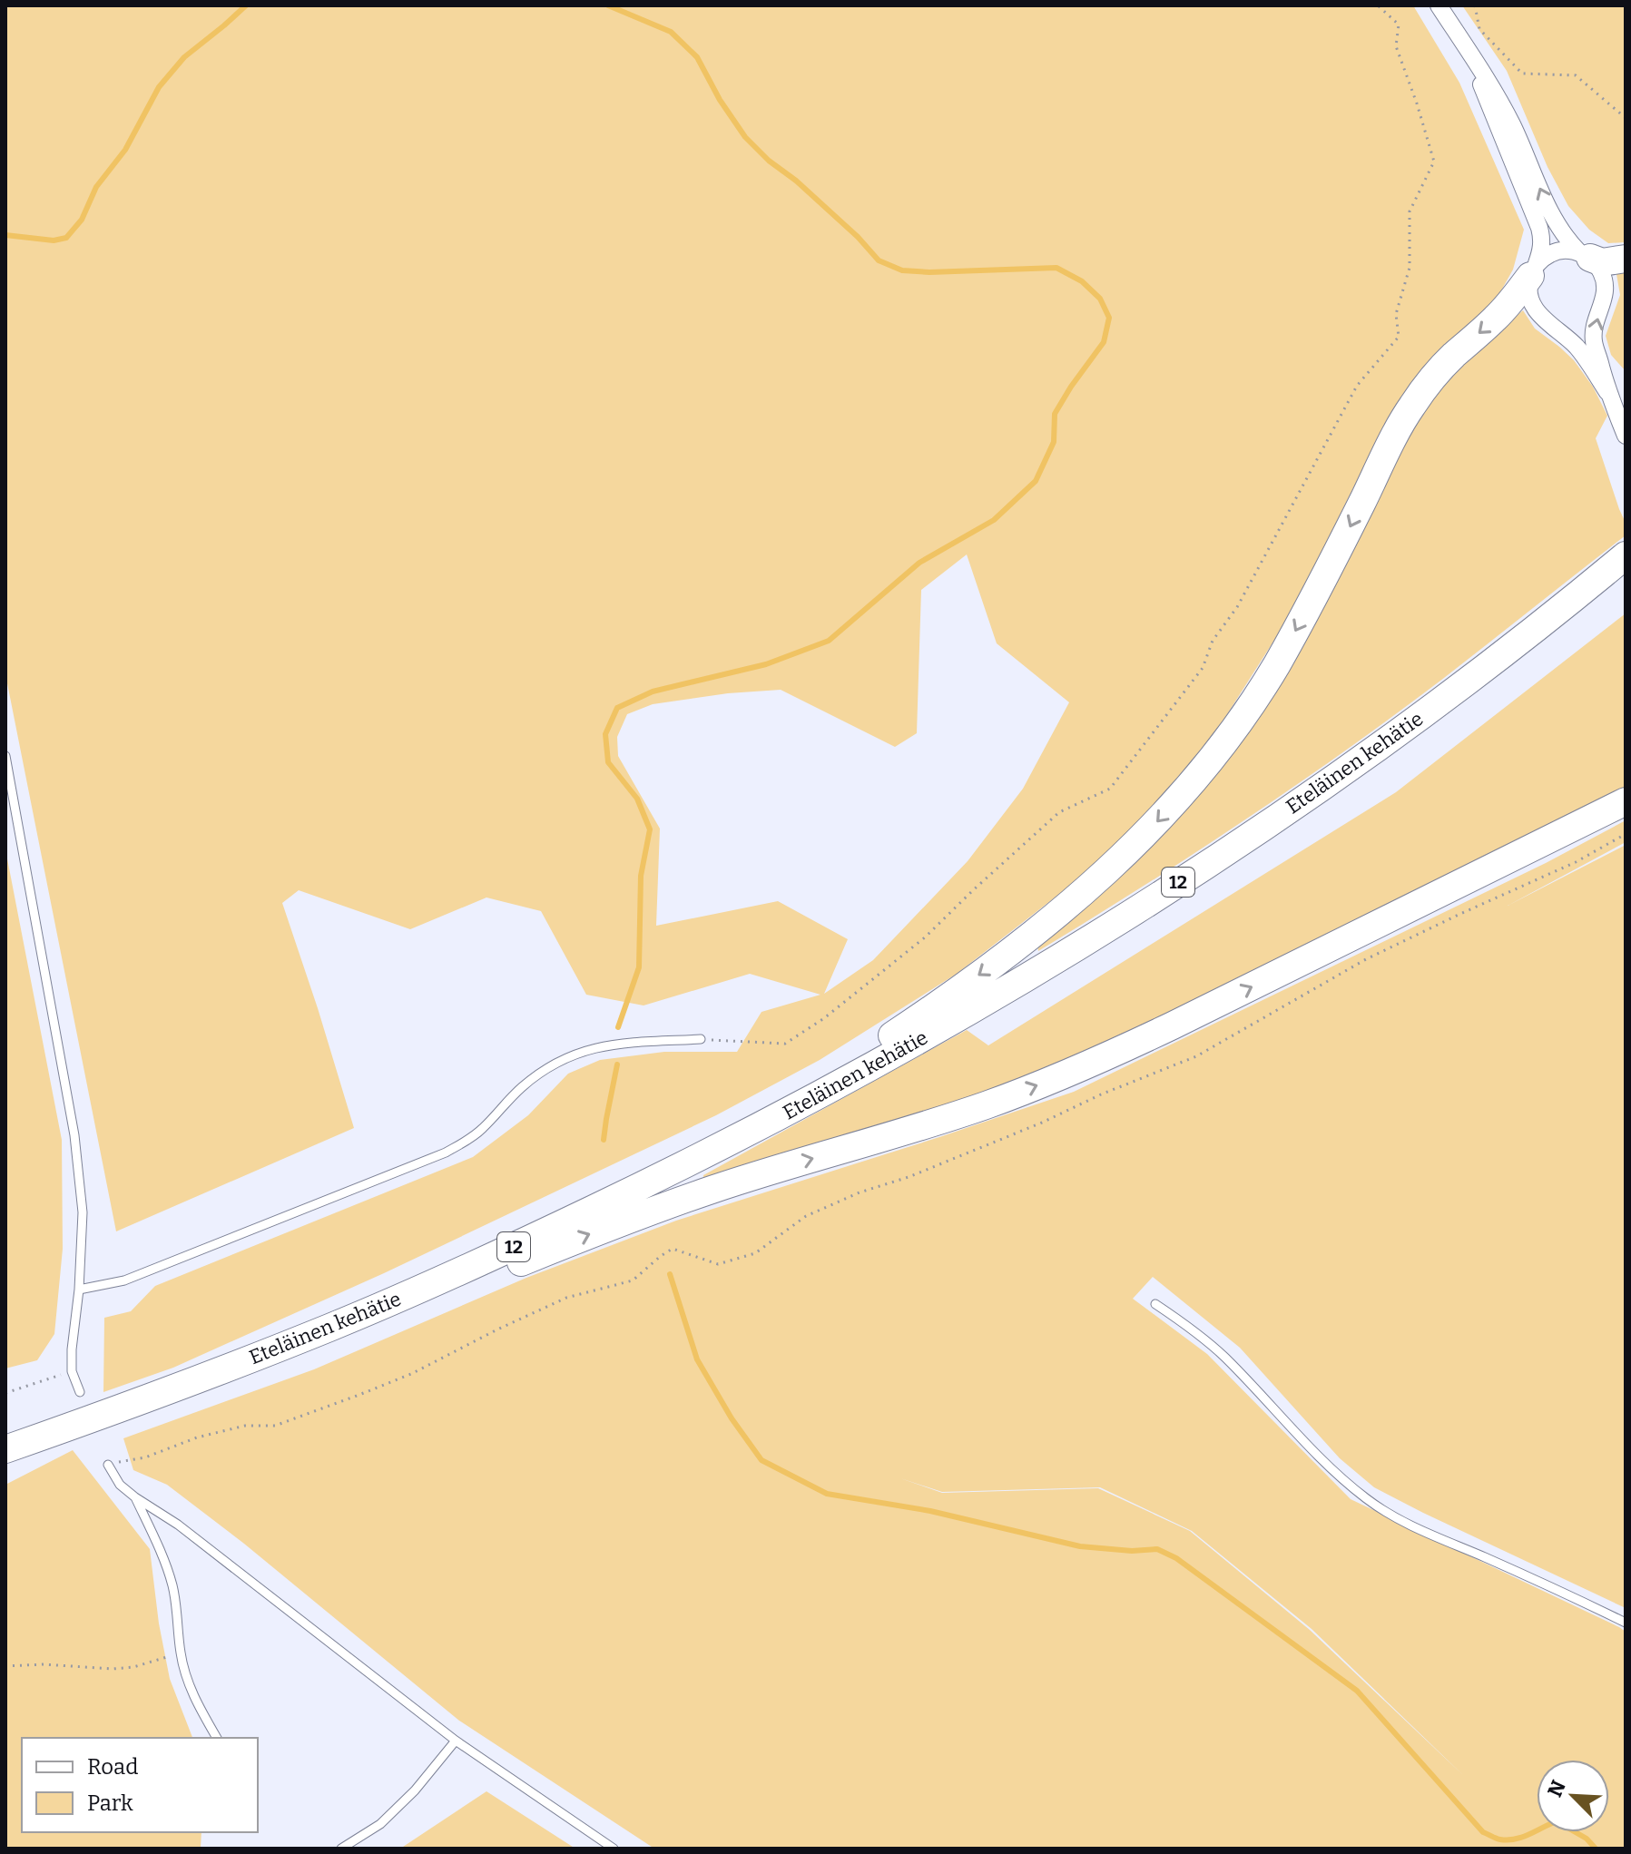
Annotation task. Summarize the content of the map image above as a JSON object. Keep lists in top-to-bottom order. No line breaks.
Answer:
{"streets":{"highway":["Eteläinen kehätie","12"]},"legend":["Road","Park"],"north":"top left"}
